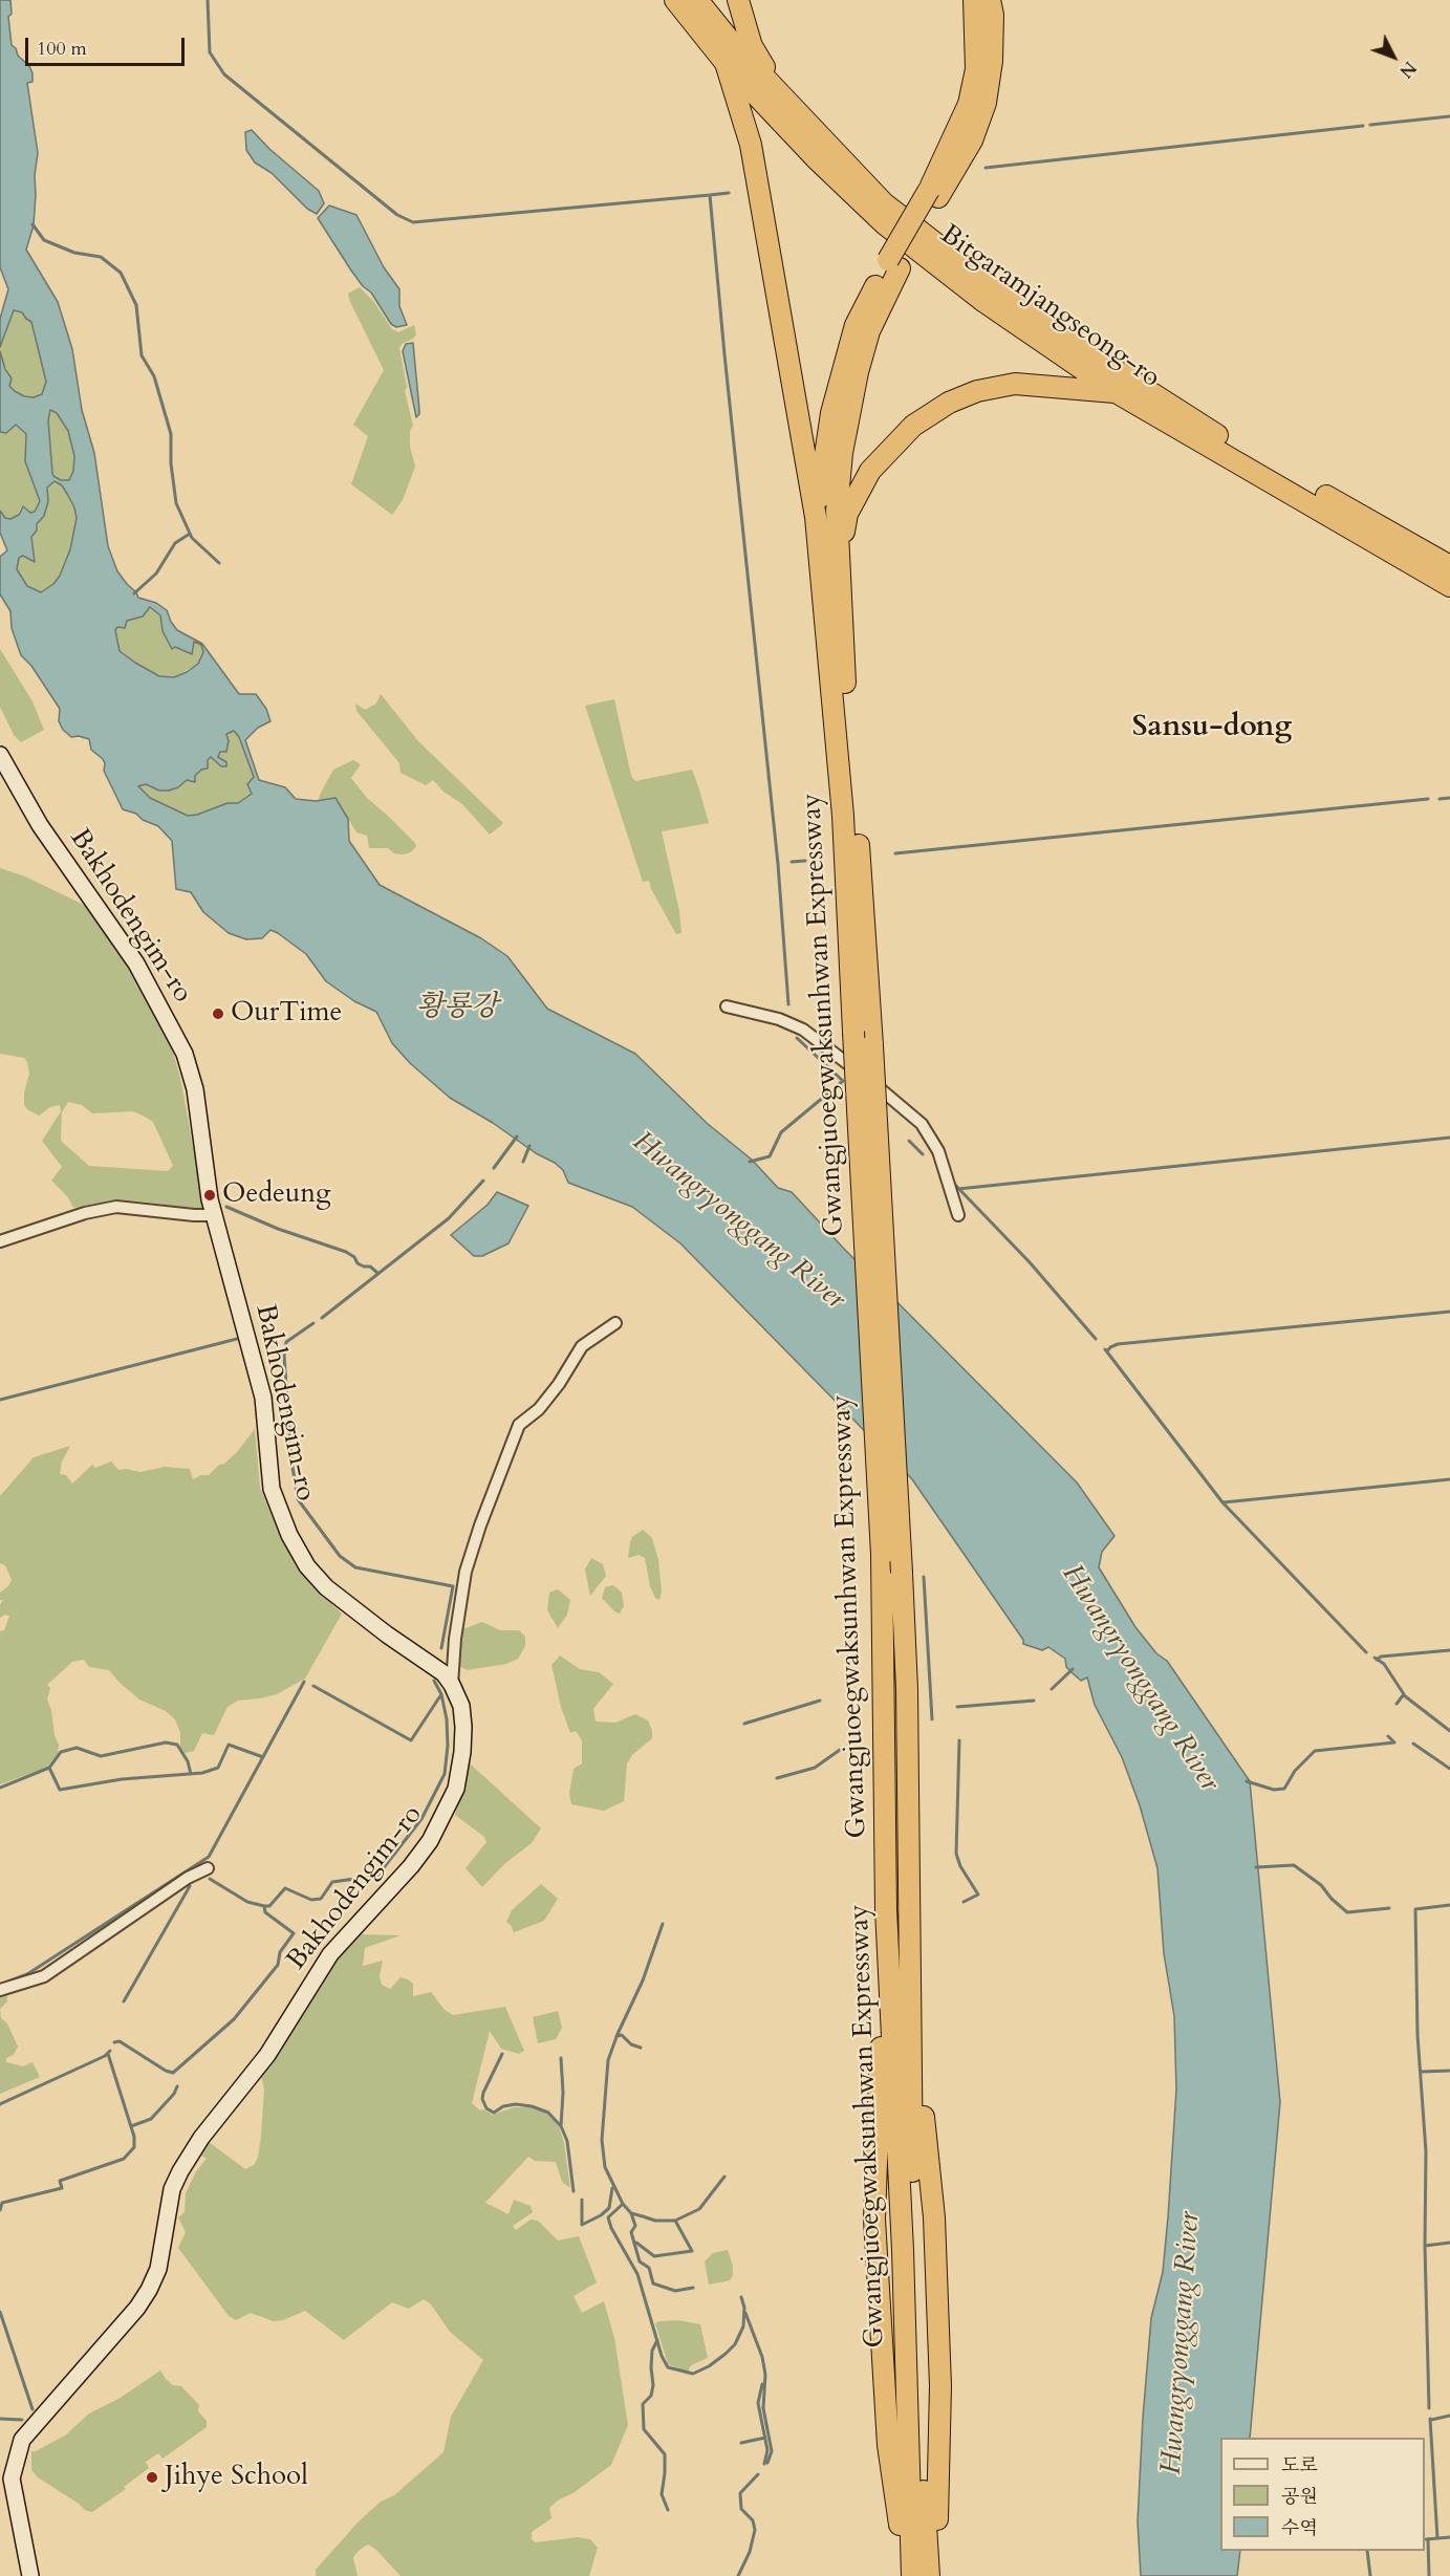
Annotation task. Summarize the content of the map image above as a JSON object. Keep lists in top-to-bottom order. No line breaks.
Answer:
{"streets":{"highway":["Bitgaramjangseong-ro","Gwangjuoegwaksunhwan Expressway"],"street":["Bakhodengim-ro"]},"districts":["Sansu-dong"],"water":["황룡강","Hwangryonggang River"],"places":["OurTime","Oedeung","Jihye School"],"legend":["도로","공원","수역"],"scale_bar":"100 m","north":"bottom right"}
